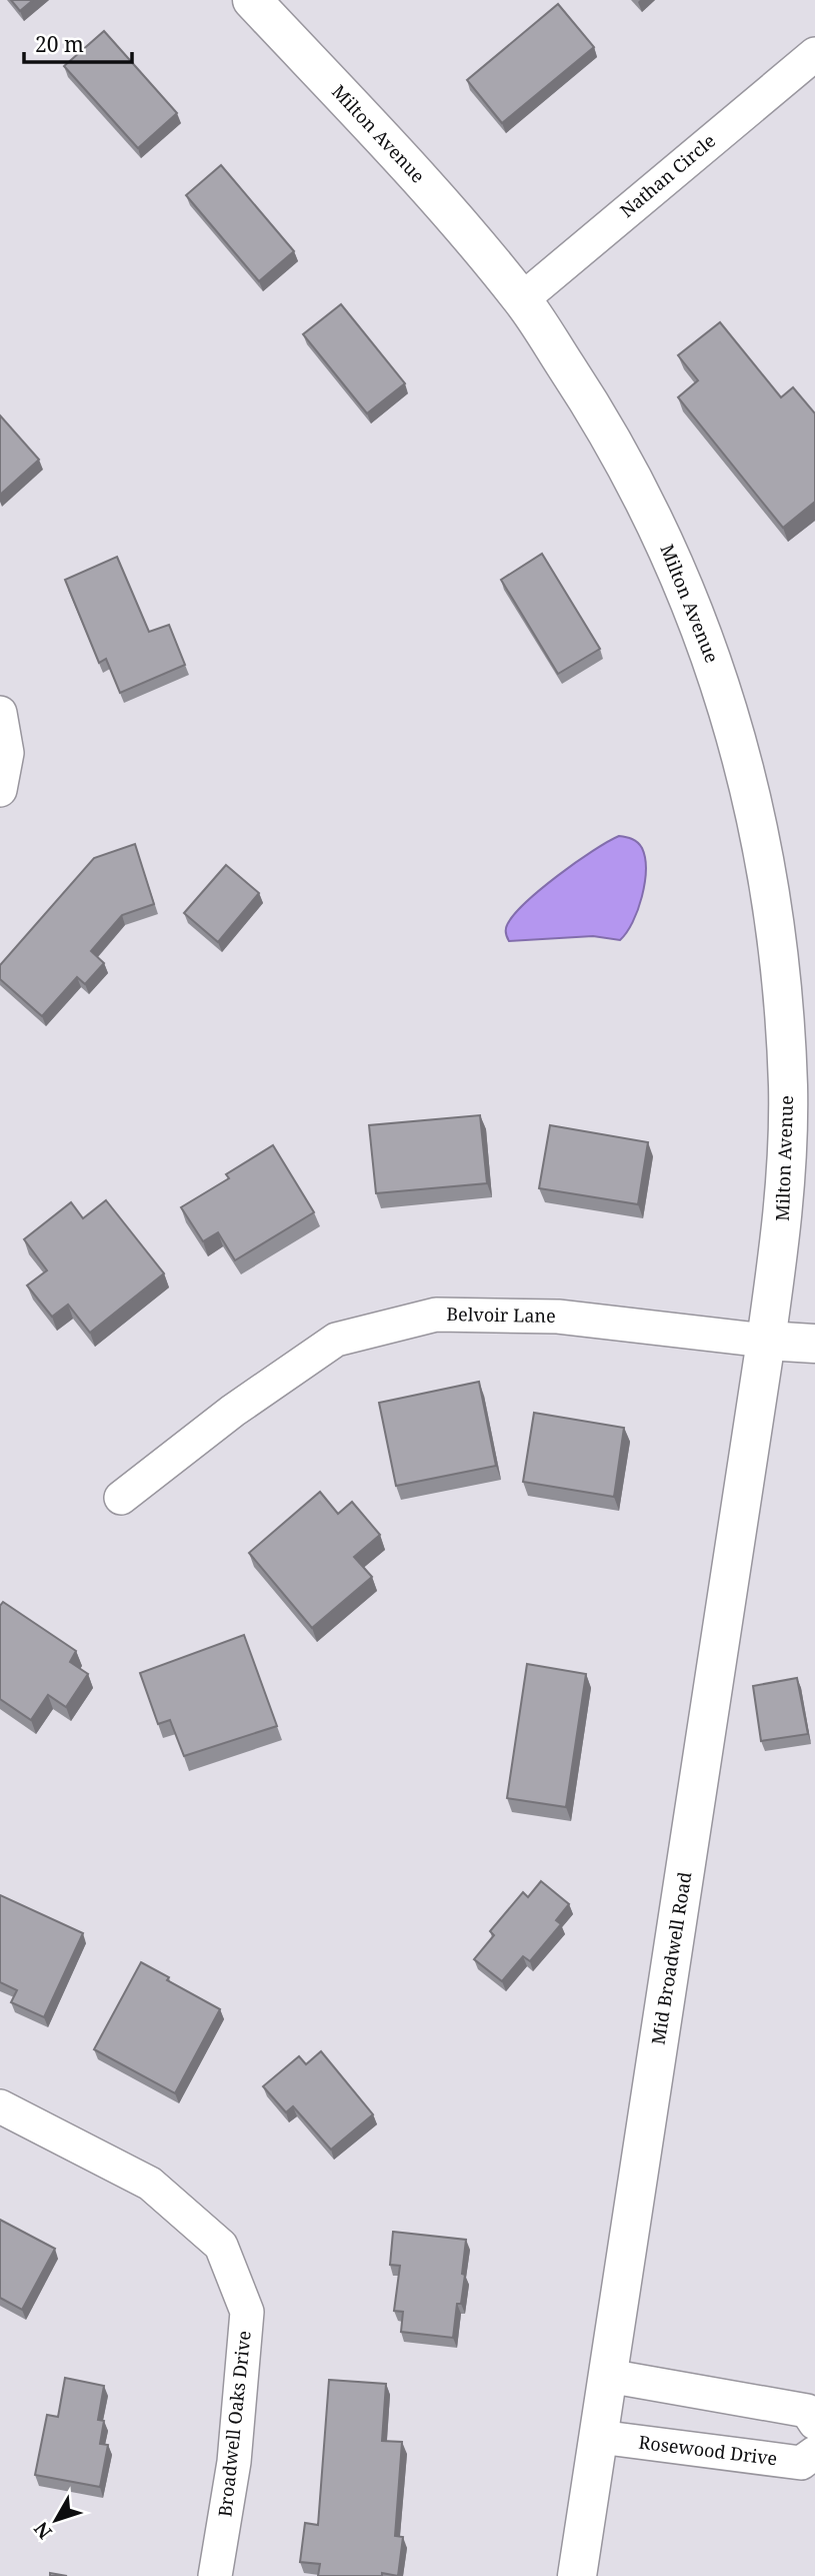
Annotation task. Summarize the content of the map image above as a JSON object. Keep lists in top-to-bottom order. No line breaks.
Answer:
{"streets":{"street":["Milton Avenue","Nathan Circle","Belvoir Lane","Mid Broadwell Road","Broadwell Oaks Drive","Rosewood Drive"]},"crossings":[["Milton Avenue","Nathan Circle"],["Milton Avenue","Belvoir Lane"],["Milton Avenue","Mid Broadwell Road"],["Belvoir Lane","Mid Broadwell Road"],["Mid Broadwell Road","Rosewood Drive"]],"scale_bar":"20 m","north":"bottom left"}
